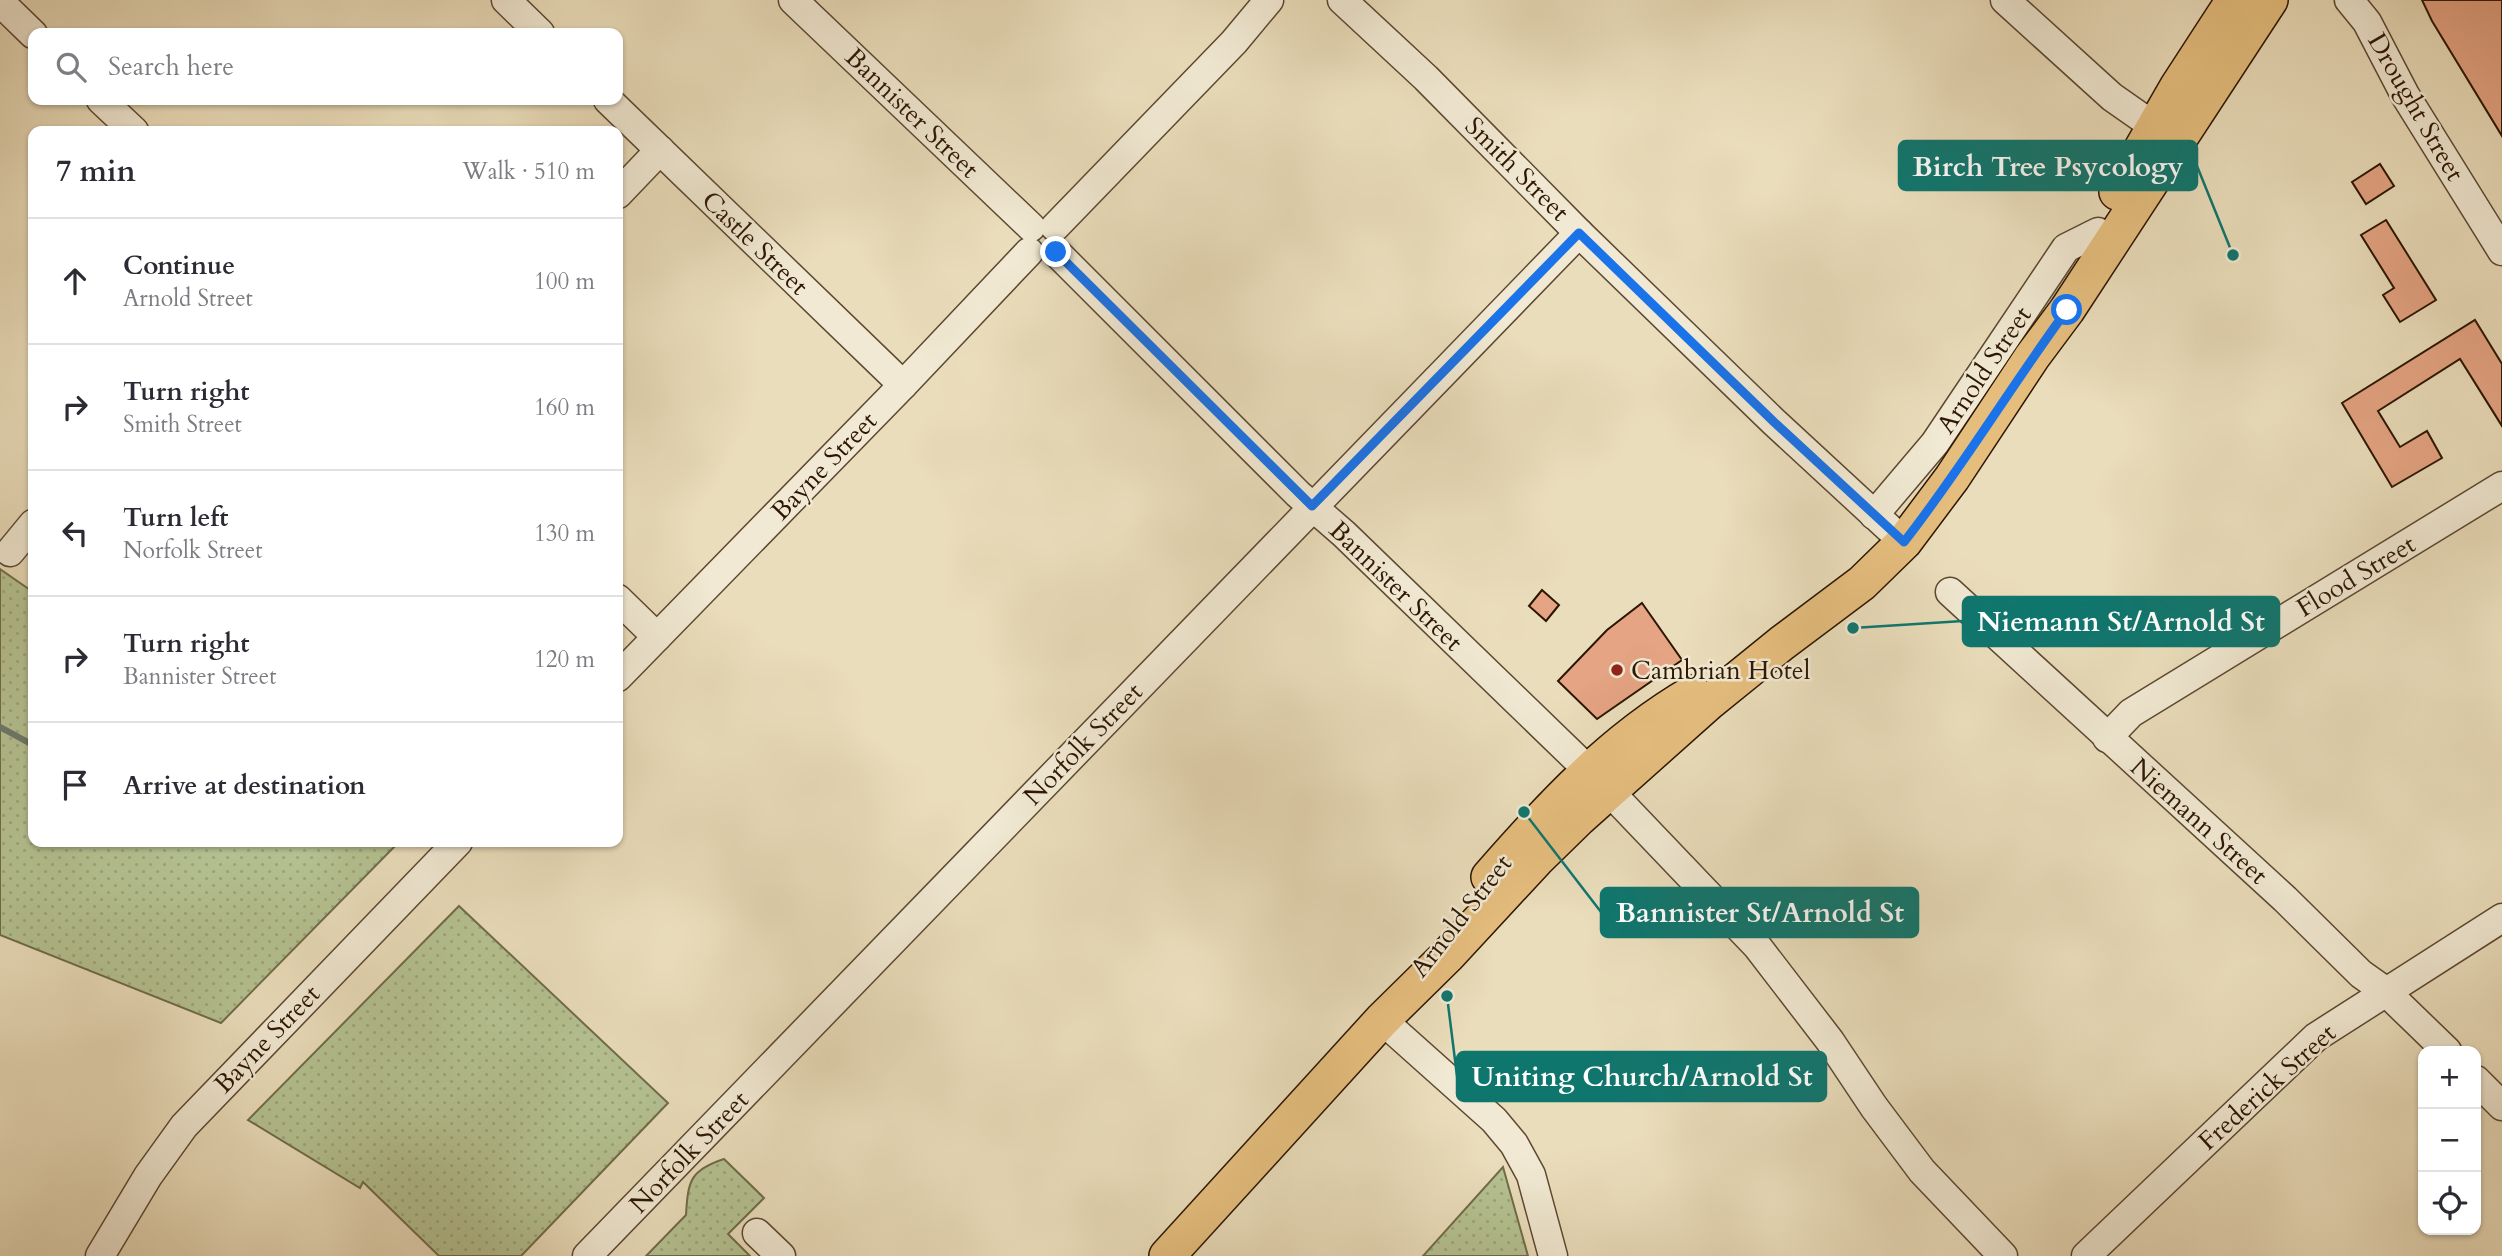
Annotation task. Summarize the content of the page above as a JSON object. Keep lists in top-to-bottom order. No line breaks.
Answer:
{"streets":{"main road":["Arnold Street"],"street":["Drought Street","Bannister Street","Smith Street","Castle Street","Bayne Street","Flood Street","Norfolk Street","Niemann Street","Frederick Street"]},"crossings":[["Bannister Street","Arnold Street"],["Bannister Street","Bayne Street"],["Bannister Street","Norfolk Street"],["Smith Street","Arnold Street"],["Smith Street","Norfolk Street"],["Castle Street","Bayne Street"],["Flood Street","Niemann Street"],["Niemann Street","Frederick Street"]],"places":["Birch Tree Psycology","Niemann St/Arnold St","Cambrian Hotel","Bannister St/Arnold St","Uniting Church/Arnold St"],"page":{"search":"Search here","heading":["7 min","Walk · 510 m"],"list":[["Continue","Arnold Street","100 m"],["Turn right","Smith Street","160 m"],["Turn left","Norfolk Street","130 m"],["Turn right","Bannister Street","120 m"],"Arrive at destination"],"map_buttons":["+","−"]}}
